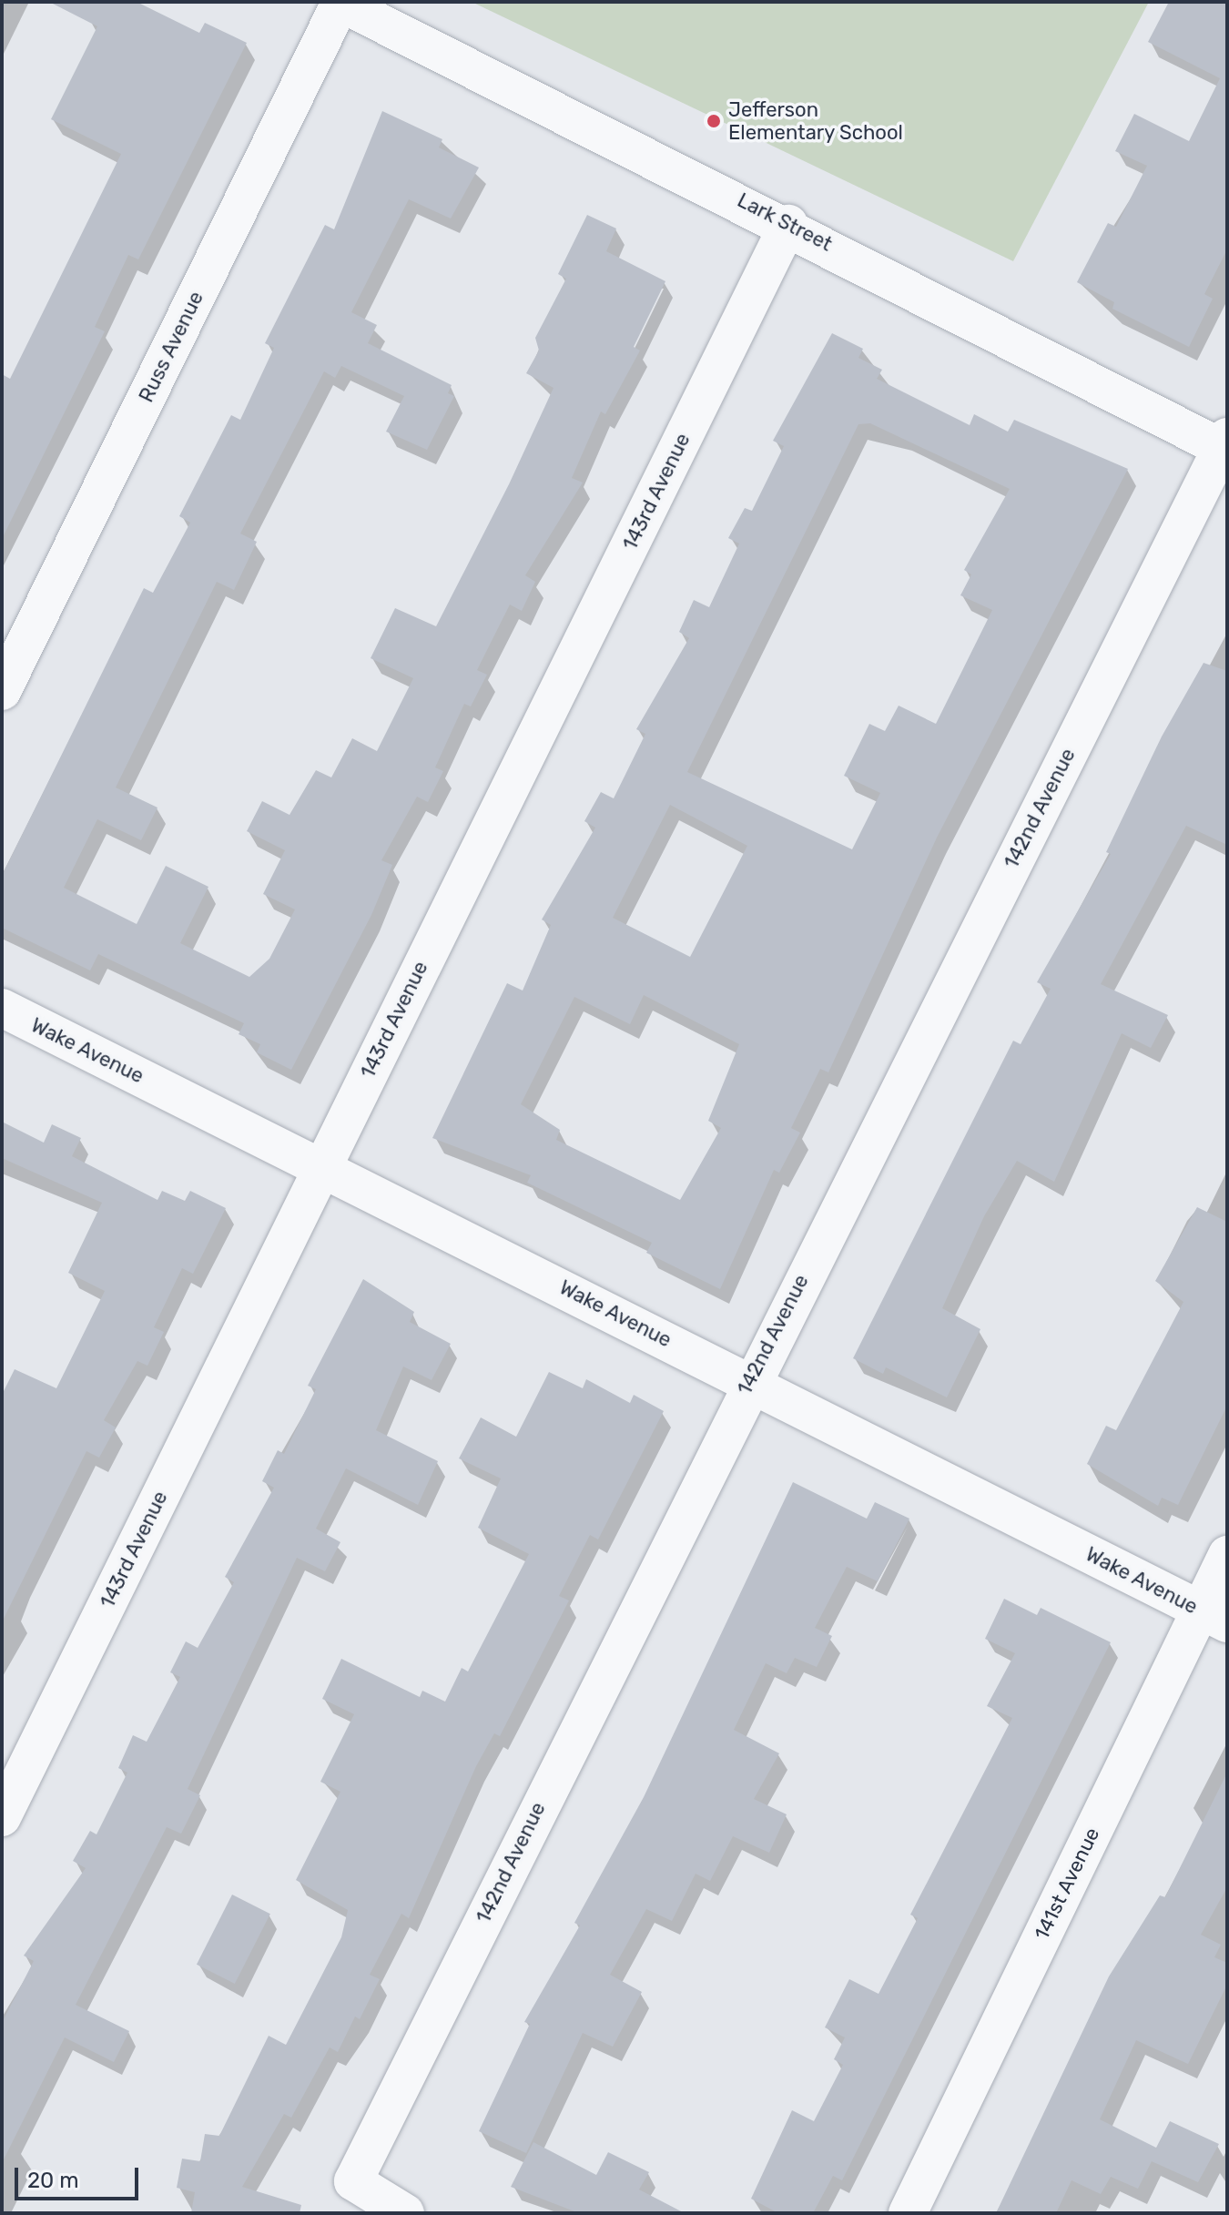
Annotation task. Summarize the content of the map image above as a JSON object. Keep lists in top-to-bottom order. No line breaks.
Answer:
{"streets":{"street":["Lark Street","Russ Avenue","143rd Avenue","142nd Avenue","Wake Avenue","141st Avenue"]},"crossings":[["Lark Street","Russ Avenue"],["Lark Street","143rd Avenue"],["Lark Street","142nd Avenue"],["143rd Avenue","Wake Avenue"],["142nd Avenue","Wake Avenue"],["Wake Avenue","141st Avenue"]],"places":["Jefferson Elementary School"],"scale_bar":"20 m"}
